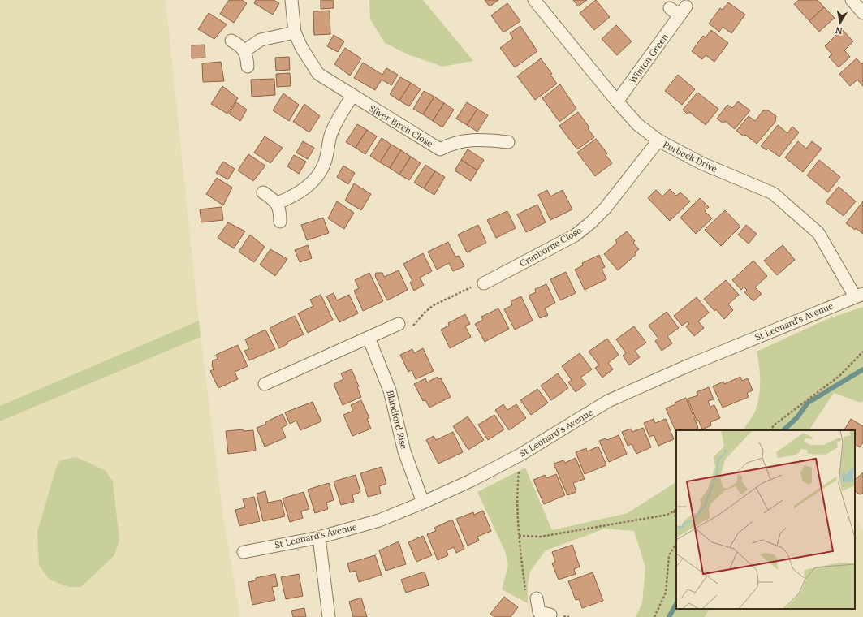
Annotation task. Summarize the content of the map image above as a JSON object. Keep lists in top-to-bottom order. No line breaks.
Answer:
{"streets":{"street":["Winton Green","Silver Birch Close","Purbeck Drive","Cranborne Close","St Leonard's Avenue","Blandford Rise"]},"crossings":[["Winton Green","Purbeck Drive"],["Purbeck Drive","Cranborne Close"],["Purbeck Drive","St Leonard's Avenue"],["St Leonard's Avenue","Blandford Rise"]],"north":"bottom"}
